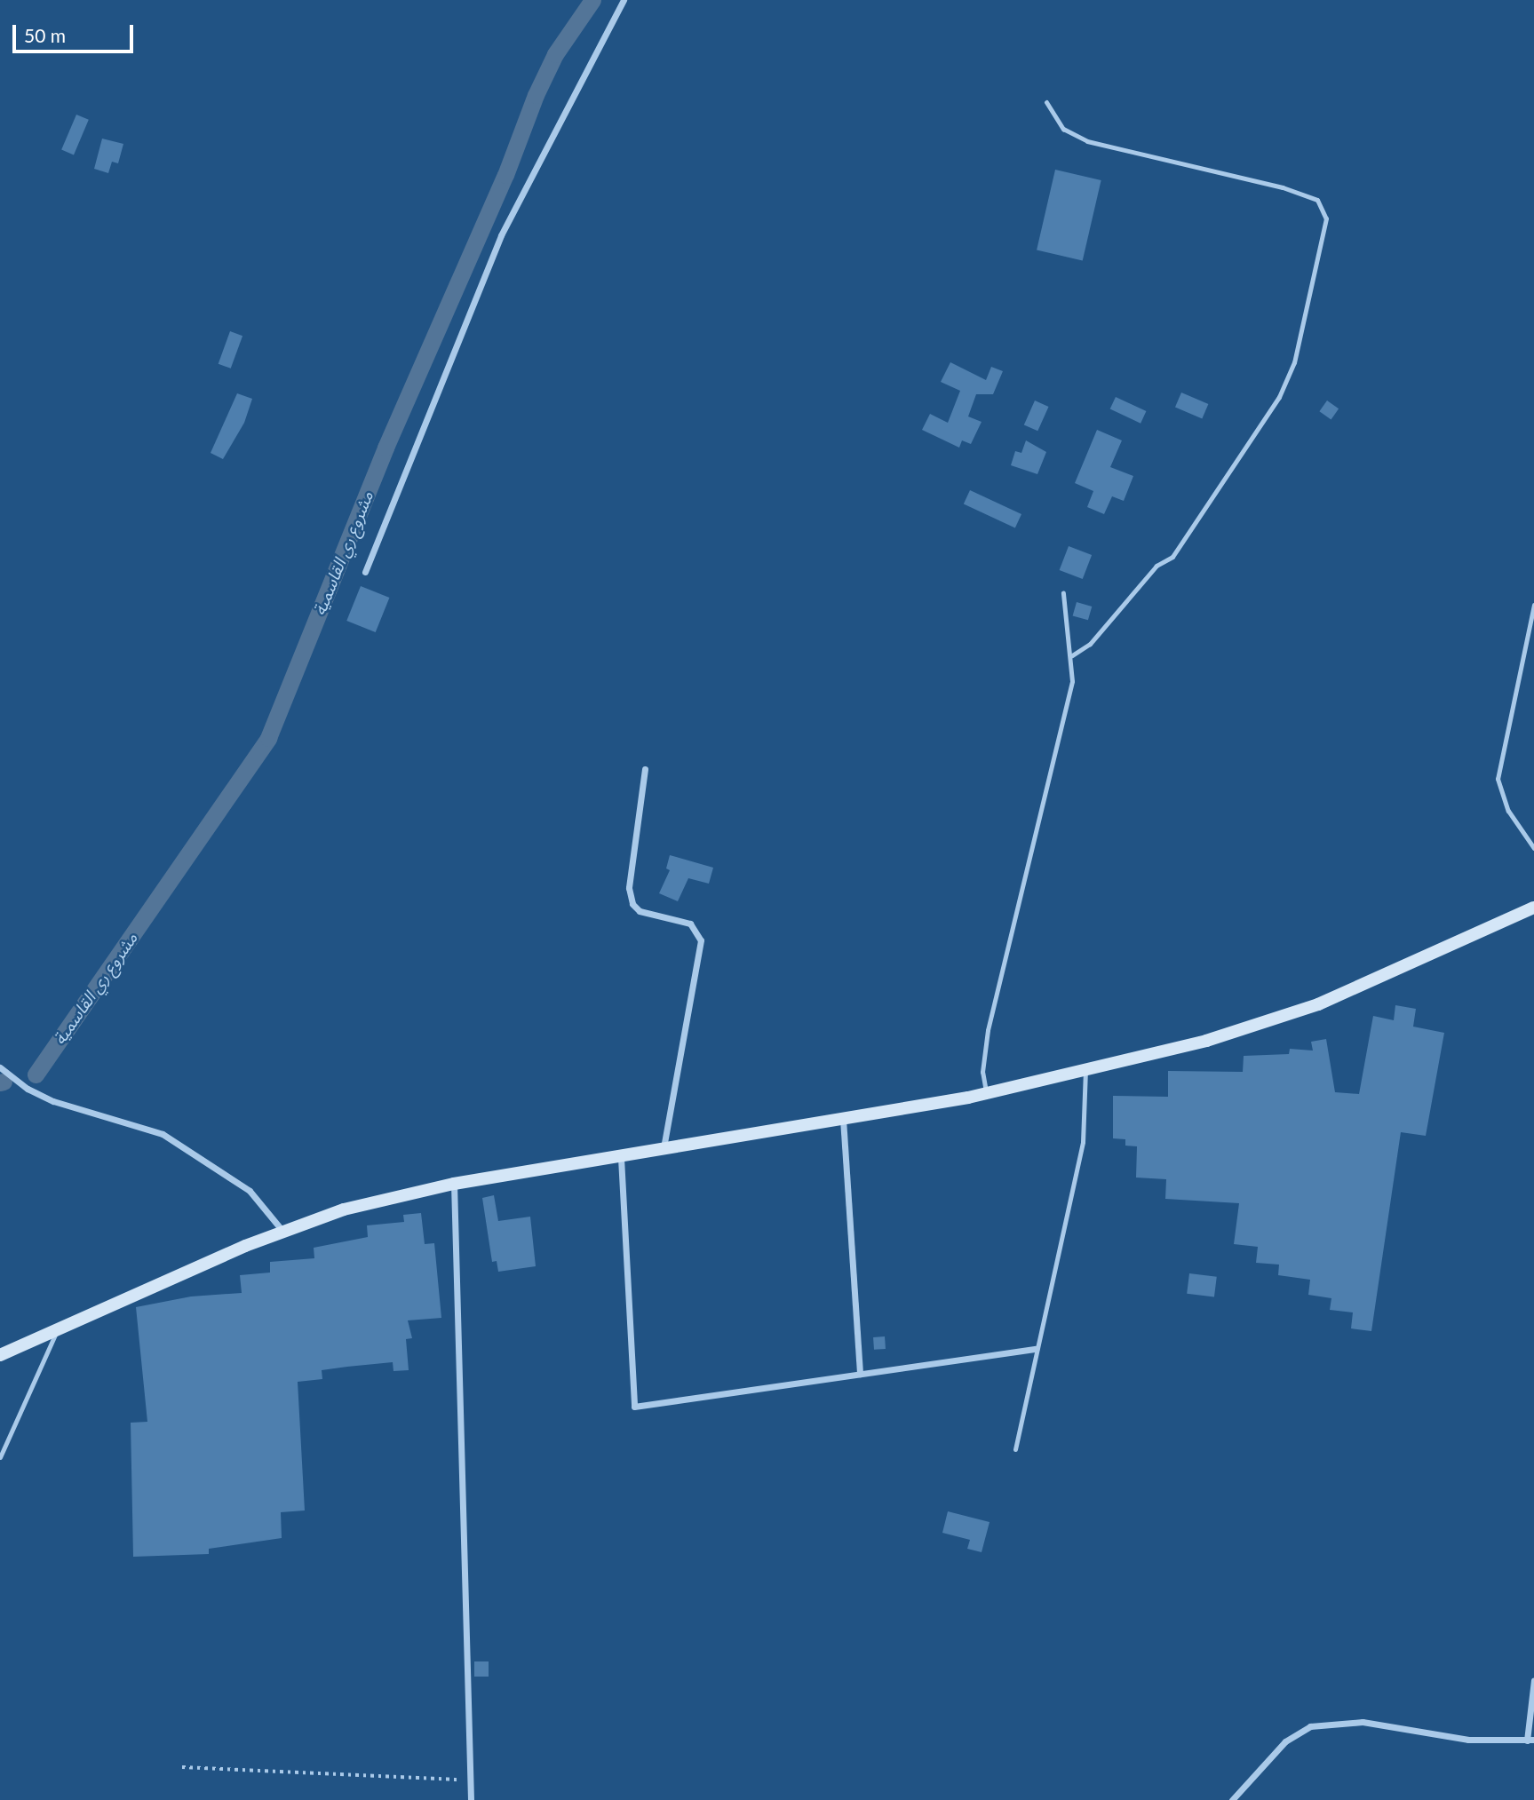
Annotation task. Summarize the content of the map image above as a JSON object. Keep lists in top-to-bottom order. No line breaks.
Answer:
{"water":["مشروع ري القاسمية"],"scale_bar":"50 m"}
